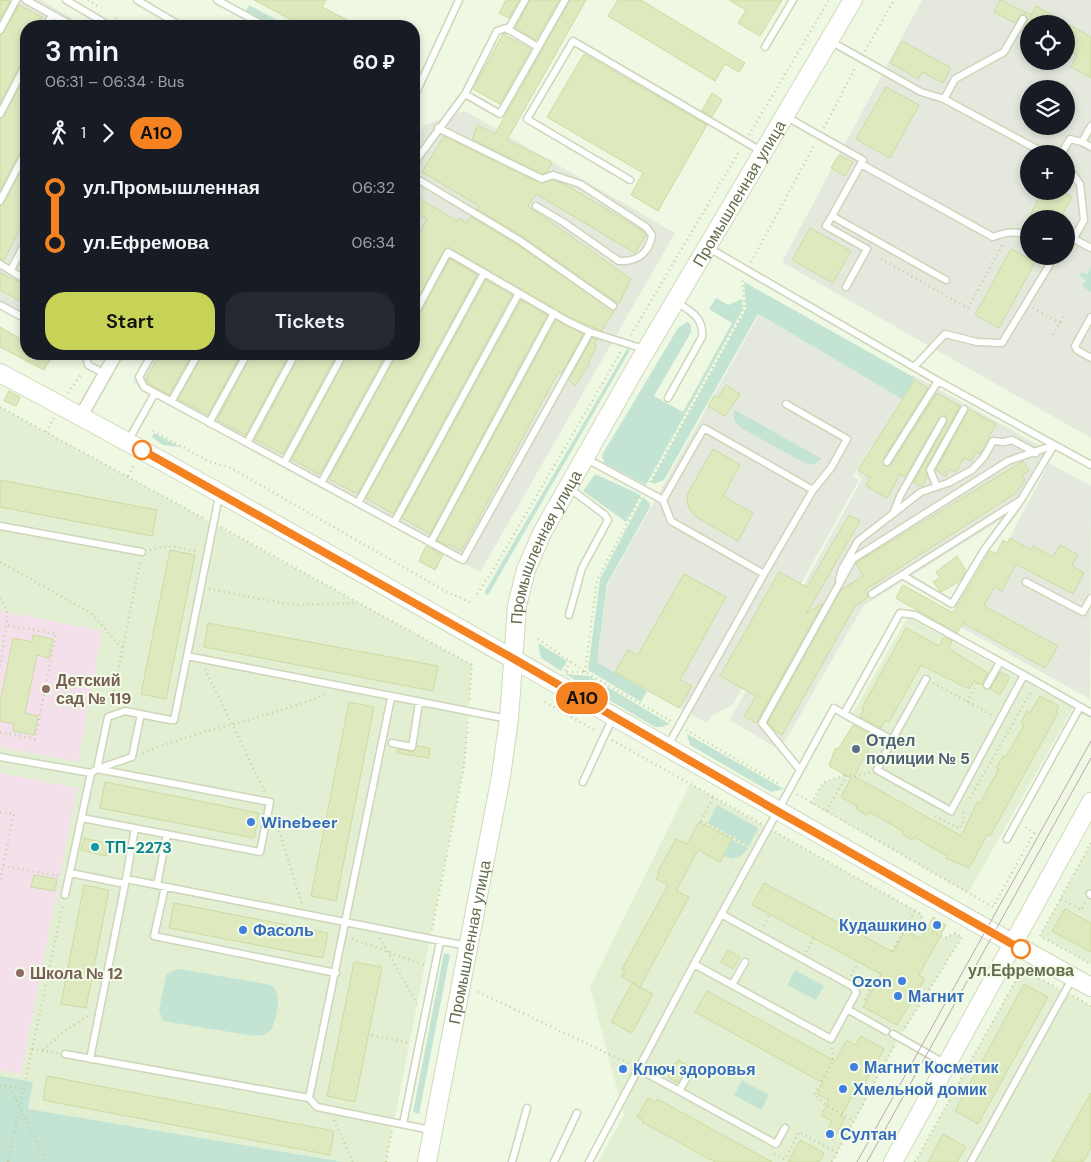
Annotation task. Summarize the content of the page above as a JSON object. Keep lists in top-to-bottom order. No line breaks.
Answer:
{"streets":{"street":["Промышленная улица"]},"places":["Детский сад № 119","Отдел полиции № 5","Winebeer","ТП-2273","Кудашкино","Фасоль","ул.Ефремова","Школа № 12","Ozon","Магнит","Магнит Косметик","Ключ здоровья","Хмельной домик","Султан"],"lines":["bus line А10"],"page":{"on_map":"А10","map_buttons":["+","−"],"heading":["3 min","06:31 – 06:34 · Bus","60 ₽"],"legs":["1","А10"],"list":[{"name":"ул.Промышленная","value":"06:32"},{"name":"ул.Ефремова","value":"06:34"}],"buttons":["Start","Tickets"]}}
